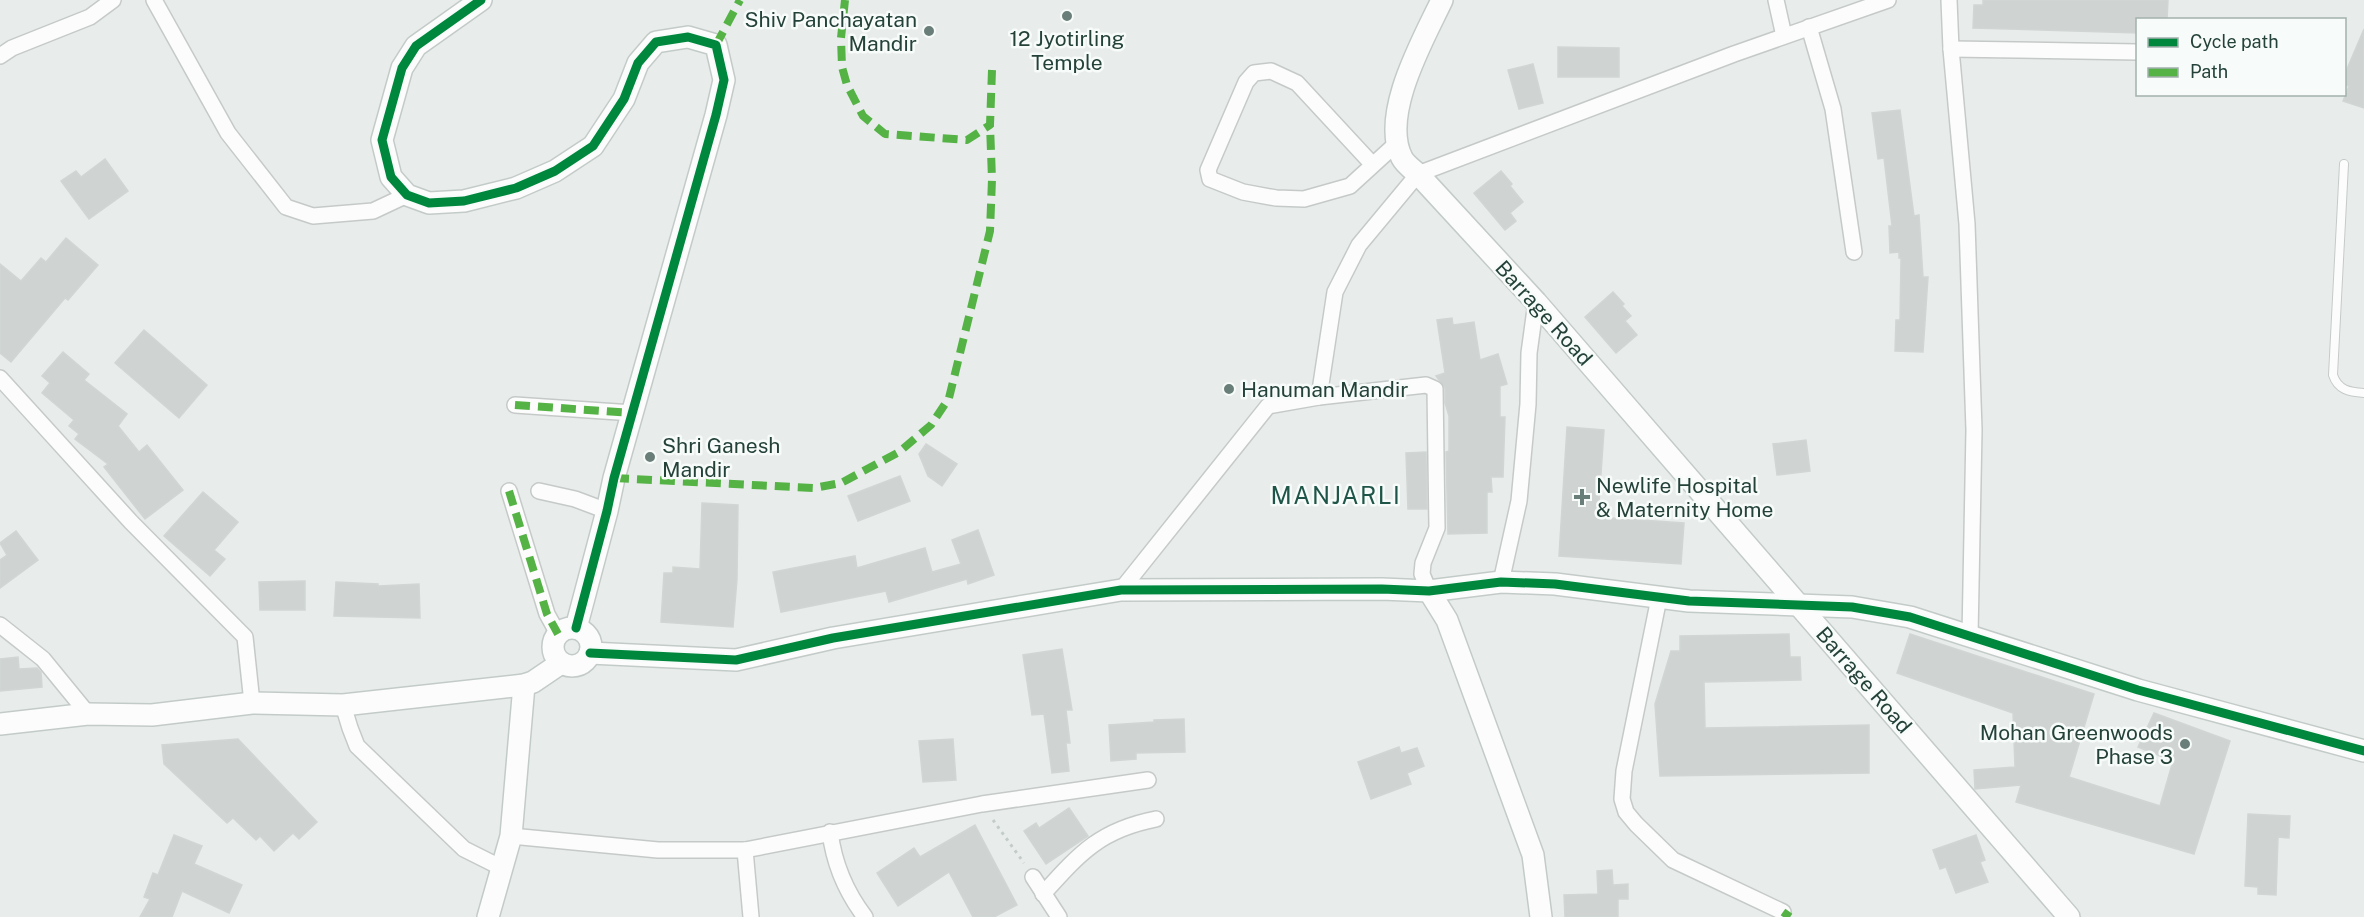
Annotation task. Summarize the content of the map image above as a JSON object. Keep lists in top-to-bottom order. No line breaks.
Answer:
{"streets":{"street":["Barrage Road"]},"districts":["MANJARLI"],"places":{"other":["12 Jyotirling Temple","Shiv Panchayatan Mandir","Hanuman Mandir","Shri Ganesh Mandir","Mohan Greenwoods Phase 3"],"health":["Newlife Hospital & Maternity Home"]},"legend":["Cycle path","Path"]}
